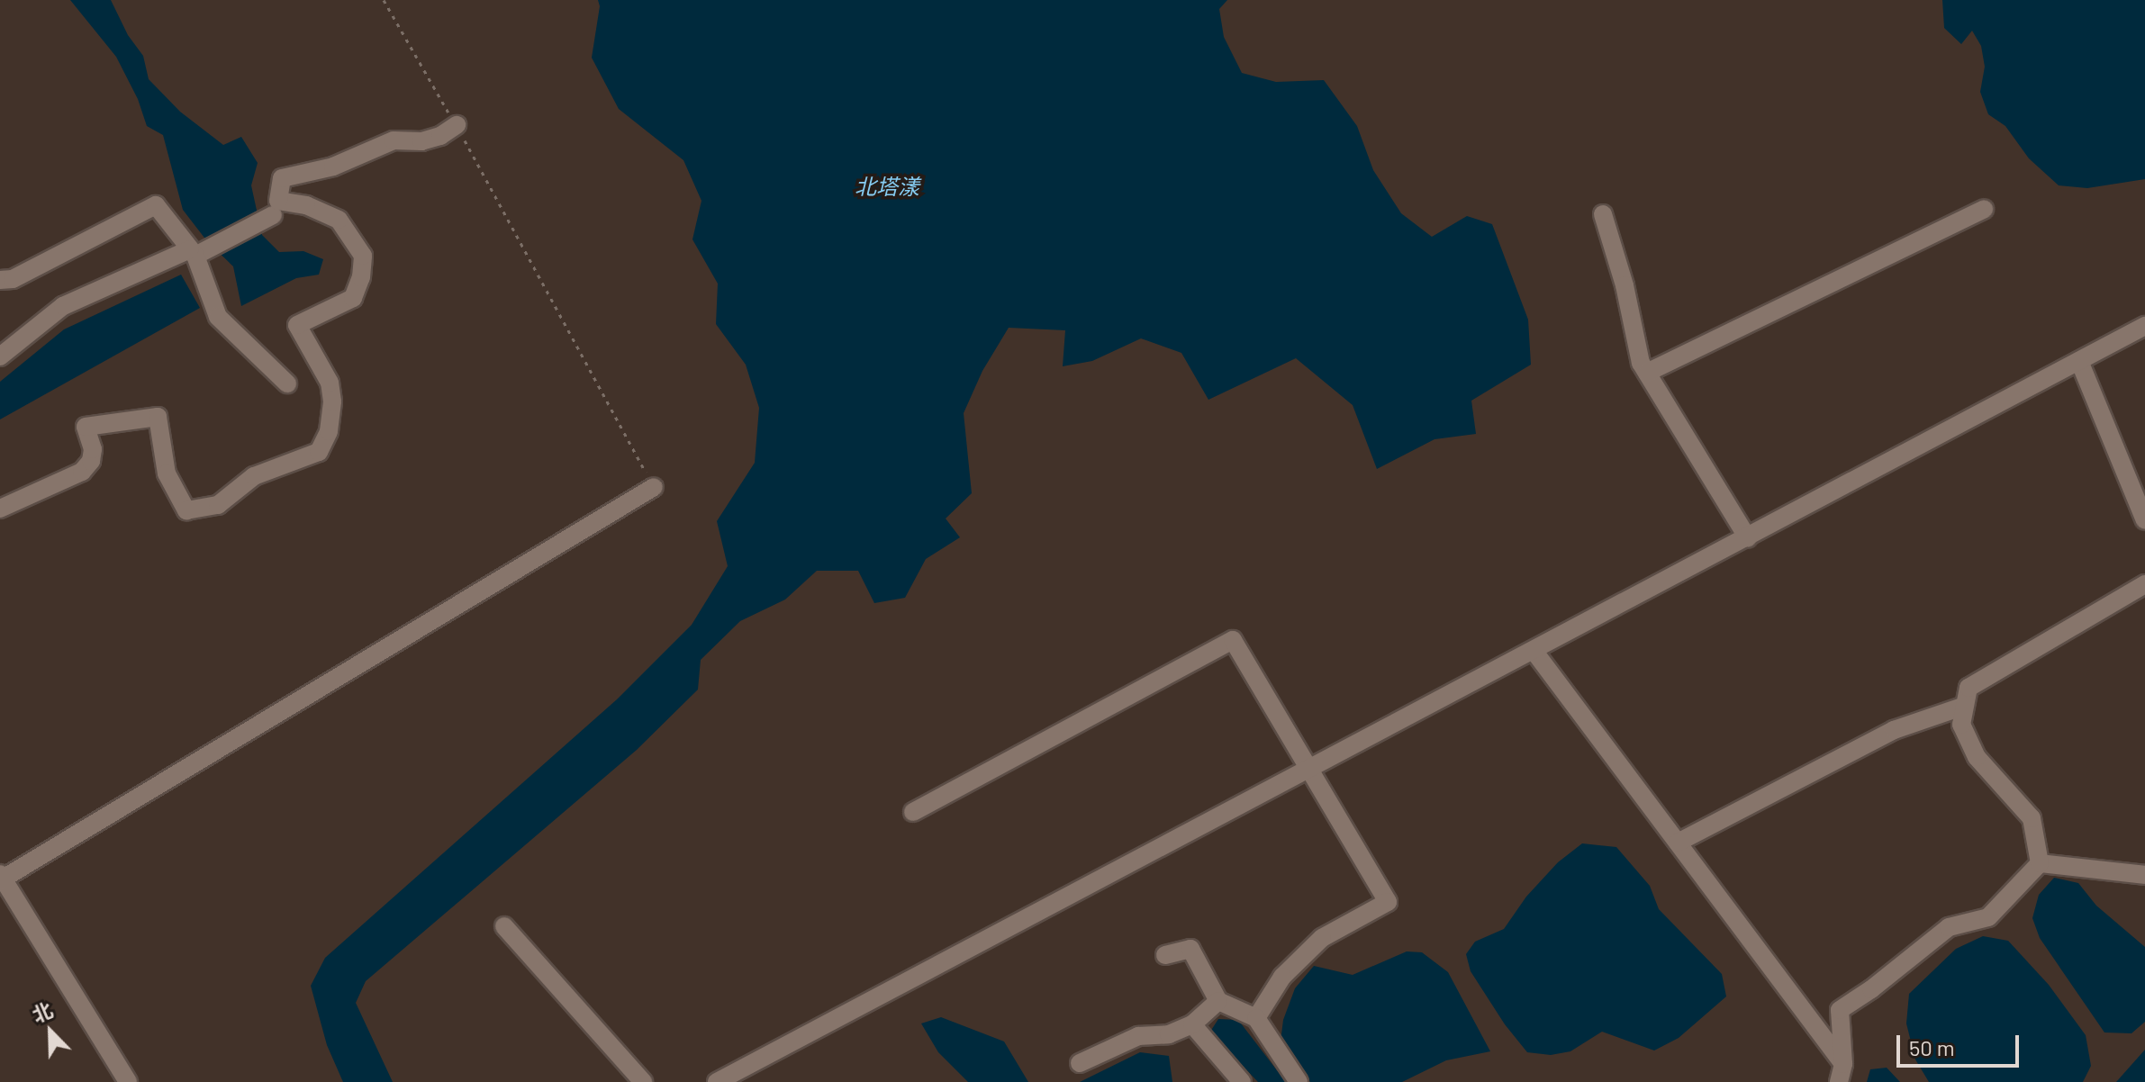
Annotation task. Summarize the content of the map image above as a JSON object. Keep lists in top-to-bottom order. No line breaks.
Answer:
{"water":["北塔漾"],"scale_bar":"50 m","north":"top left"}
